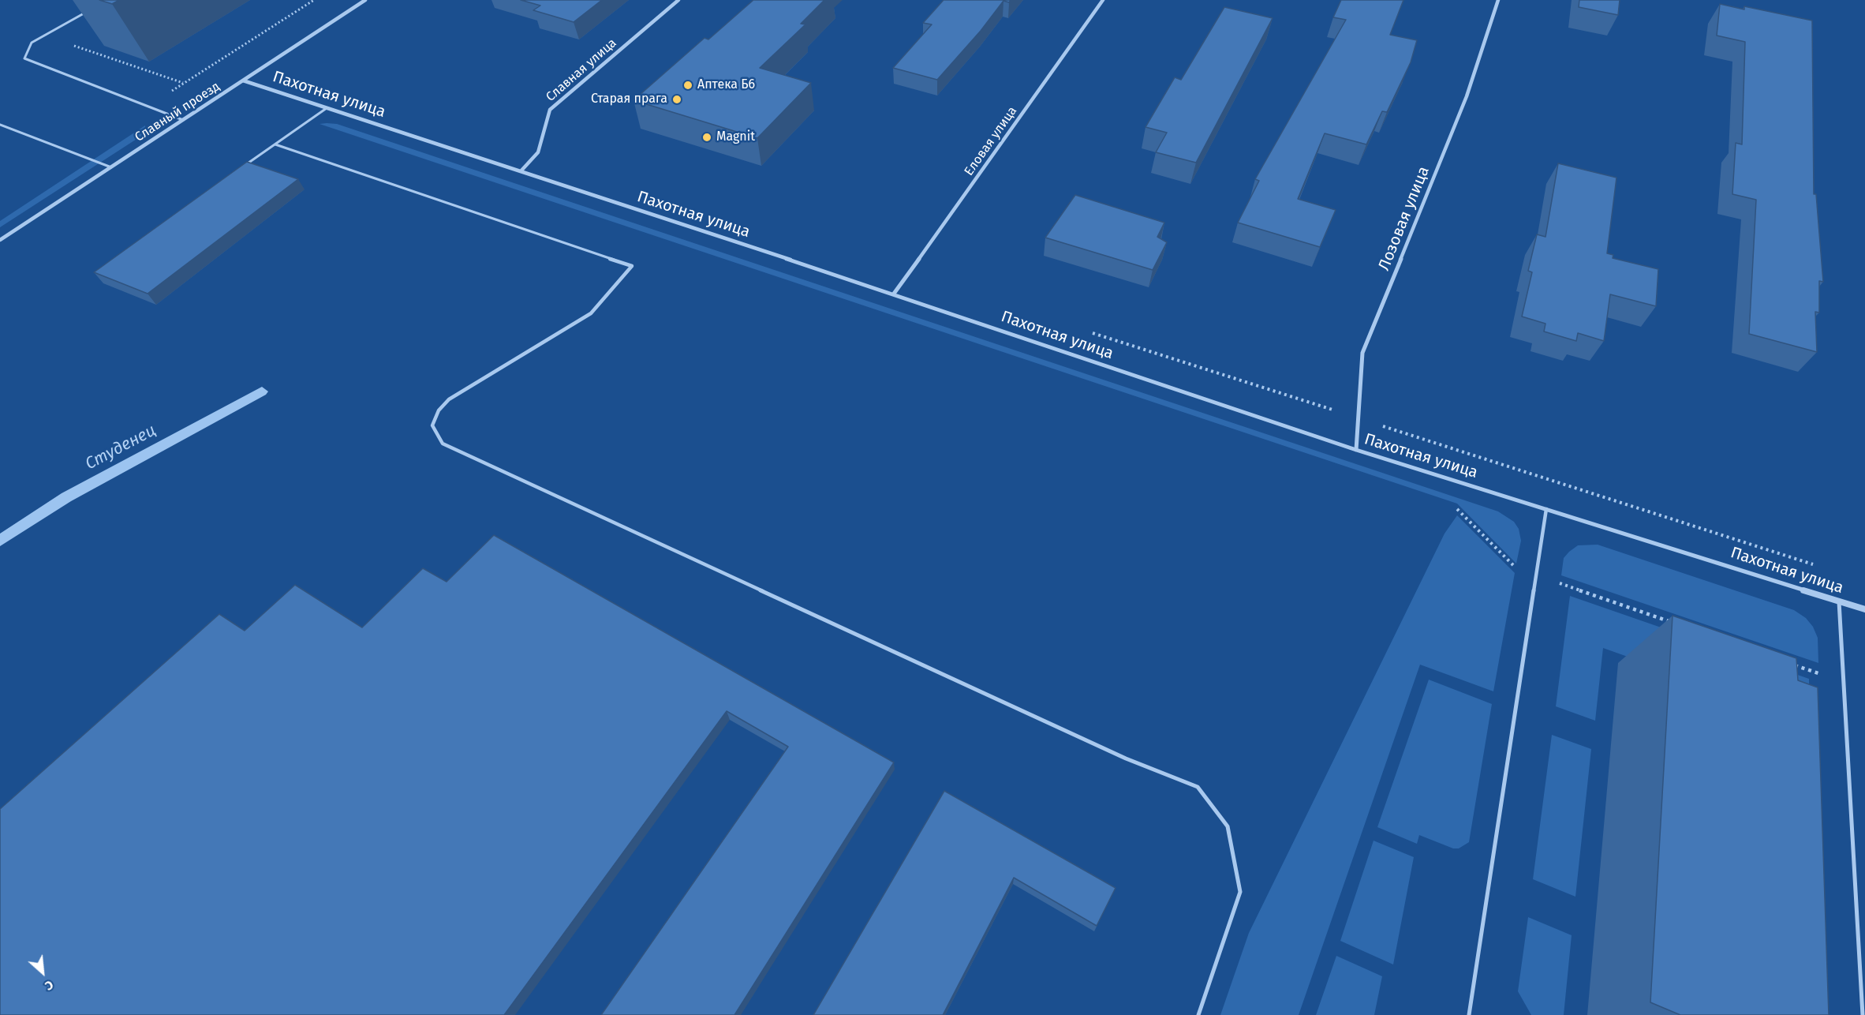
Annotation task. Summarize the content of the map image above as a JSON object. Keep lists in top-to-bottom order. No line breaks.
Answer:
{"streets":{"street":["Славная улица","Пахотная улица","Славный проезд","Еловая улица","Лозовая улица"]},"crossings":[["Славная улица","Пахотная улица"],["Пахотная улица","Славный проезд"],["Пахотная улица","Еловая улица"],["Пахотная улица","Лозовая улица"]],"water":["Студенец"],"places":["Аптека Б6","Старая прага","Magnit"],"north":"bottom right"}
